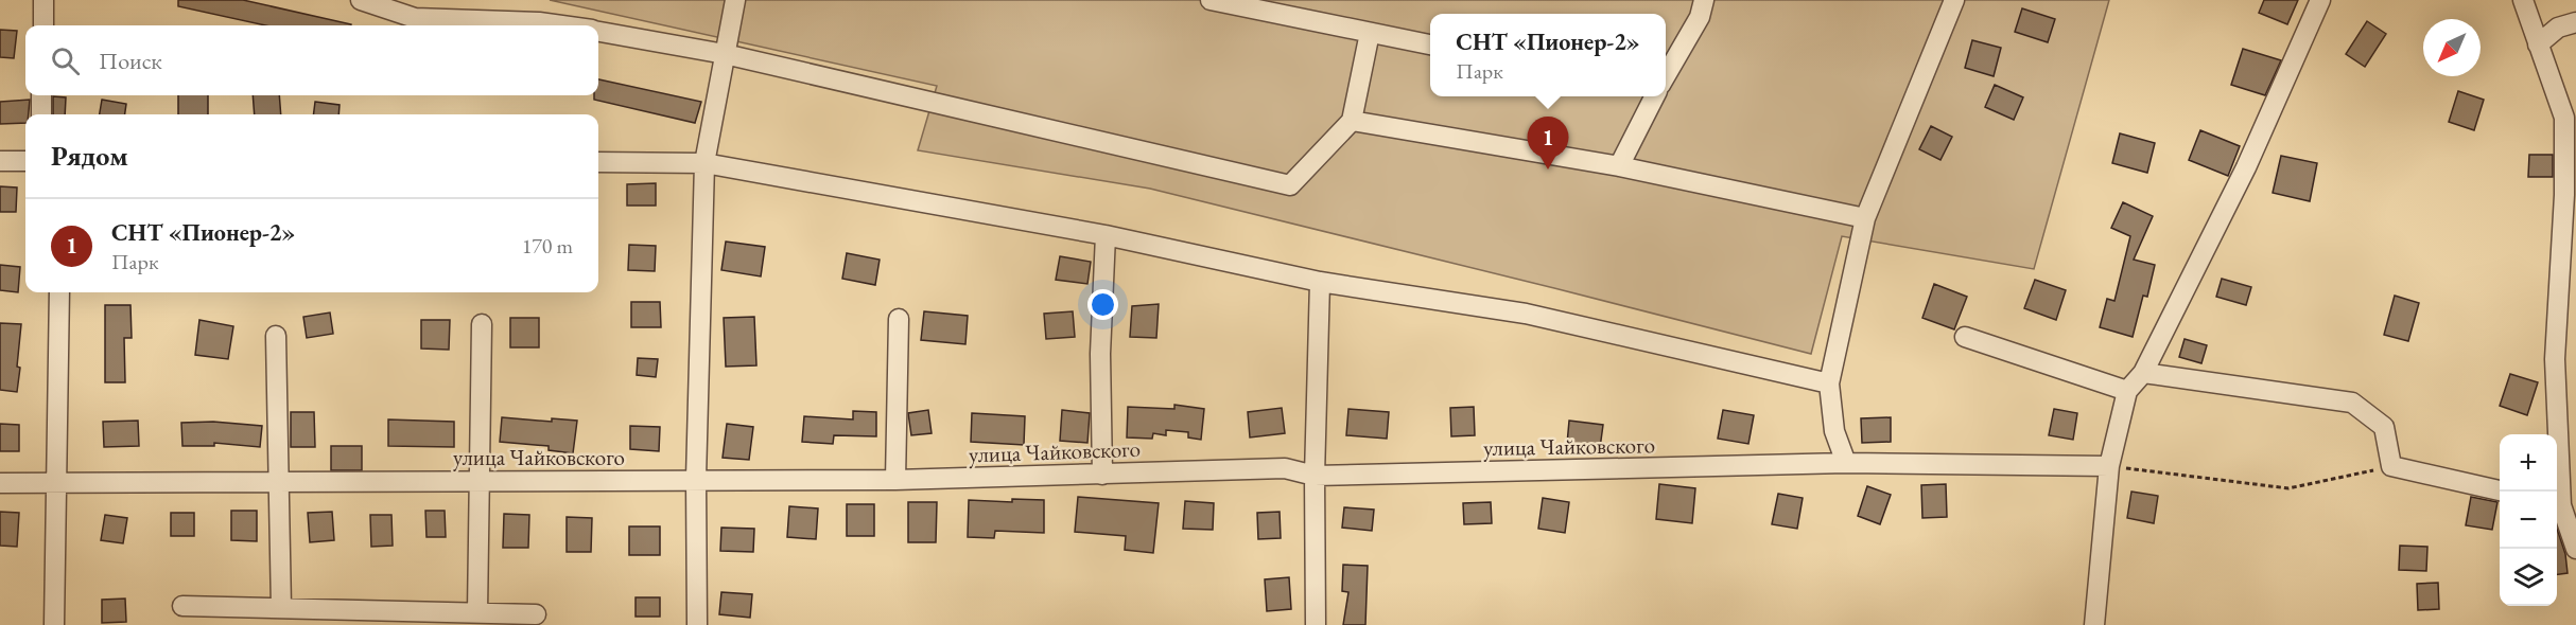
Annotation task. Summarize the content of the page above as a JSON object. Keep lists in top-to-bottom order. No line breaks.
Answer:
{"streets":{"street":["улица Чайковского"]},"north":"bottom left","page":{"popup":["СНТ «Пионер-2»","Парк"],"search":"Поиск","heading":"Рядом","pins":"1","list":[{"mark":"1","name":"СНТ «Пионер-2»","note":"Парк","value":"170 m"}],"map_buttons":["+","−"]}}
